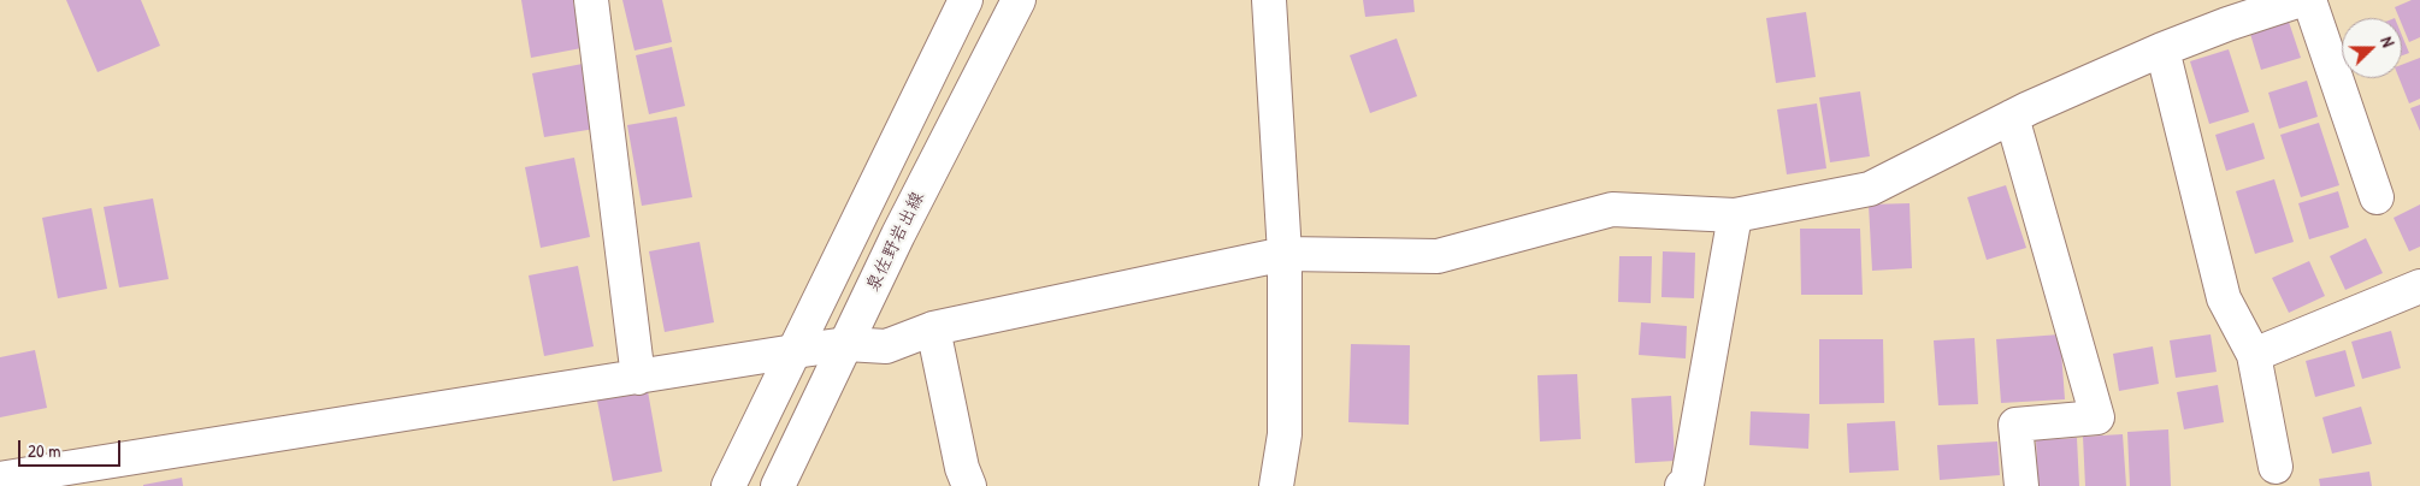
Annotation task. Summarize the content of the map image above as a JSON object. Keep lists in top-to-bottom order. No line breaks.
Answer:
{"streets":{"street":["泉佐野岩出線"]},"scale_bar":"20 m","north":"right"}
